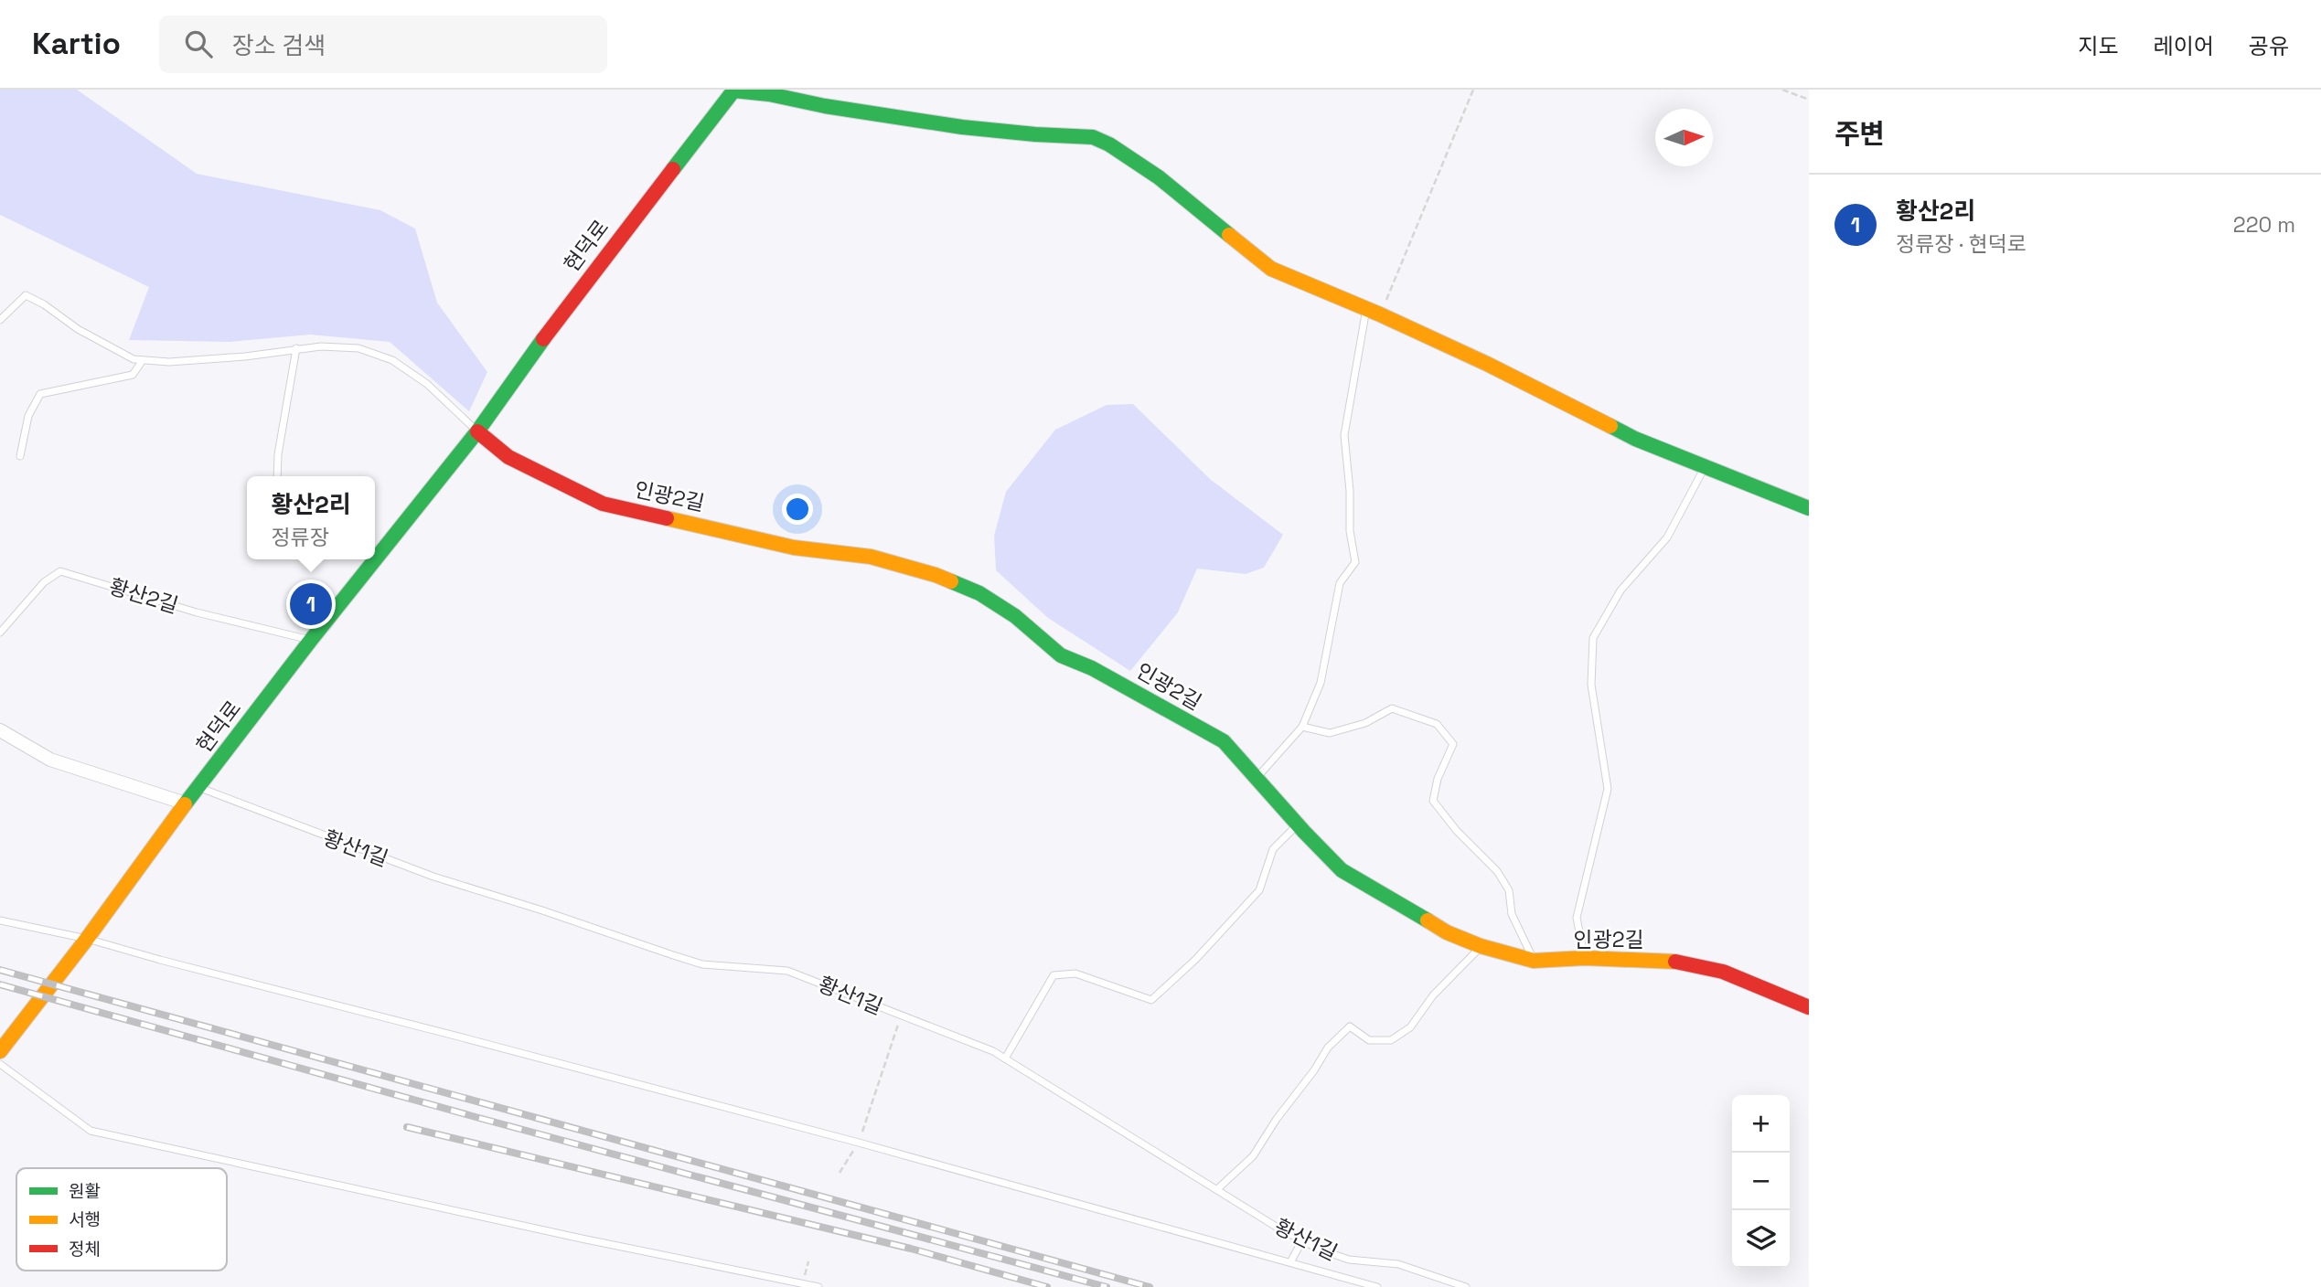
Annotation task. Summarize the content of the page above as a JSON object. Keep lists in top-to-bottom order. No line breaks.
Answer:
{"streets":{"street":["현덕로","인광2길"],"lane":["황산2길","황산1길"]},"crossings":[["현덕로","인광2길"],["현덕로","황산2길"],["현덕로","황산1길"]],"legend":["원활","서행","정체"],"north":"right","page":{"header":"Kartio","search":"장소 검색","nav":["지도","레이어","공유"],"heading":"주변","list":[{"mark":"1","name":"황산2리","note":"정류장 · 현덕로","value":"220 m"}],"popup":["황산2리","정류장"],"pins":"1","map_buttons":["+","−"]}}
